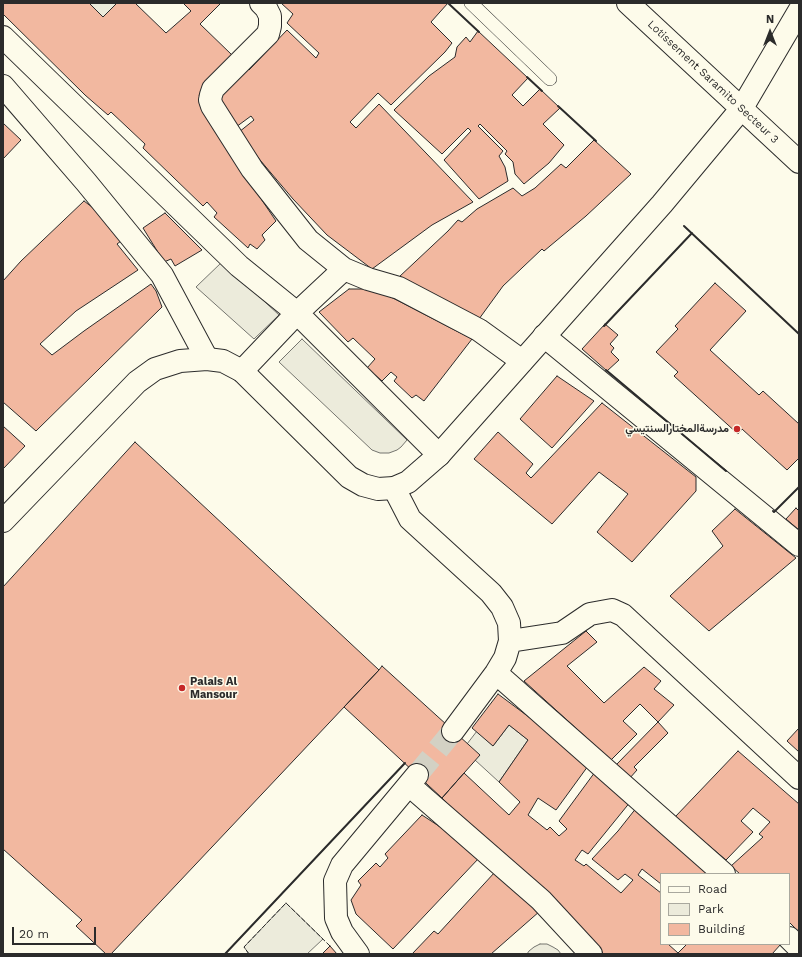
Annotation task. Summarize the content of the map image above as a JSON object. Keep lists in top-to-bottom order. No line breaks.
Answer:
{"streets":{"street":["Lotissement Saramito Secteur 3"]},"places":["مدرسةالمختارالسنتيسي","Palais Al Mansour"],"legend":["Road","Park","Building"],"scale_bar":"20 m","north":"top"}
